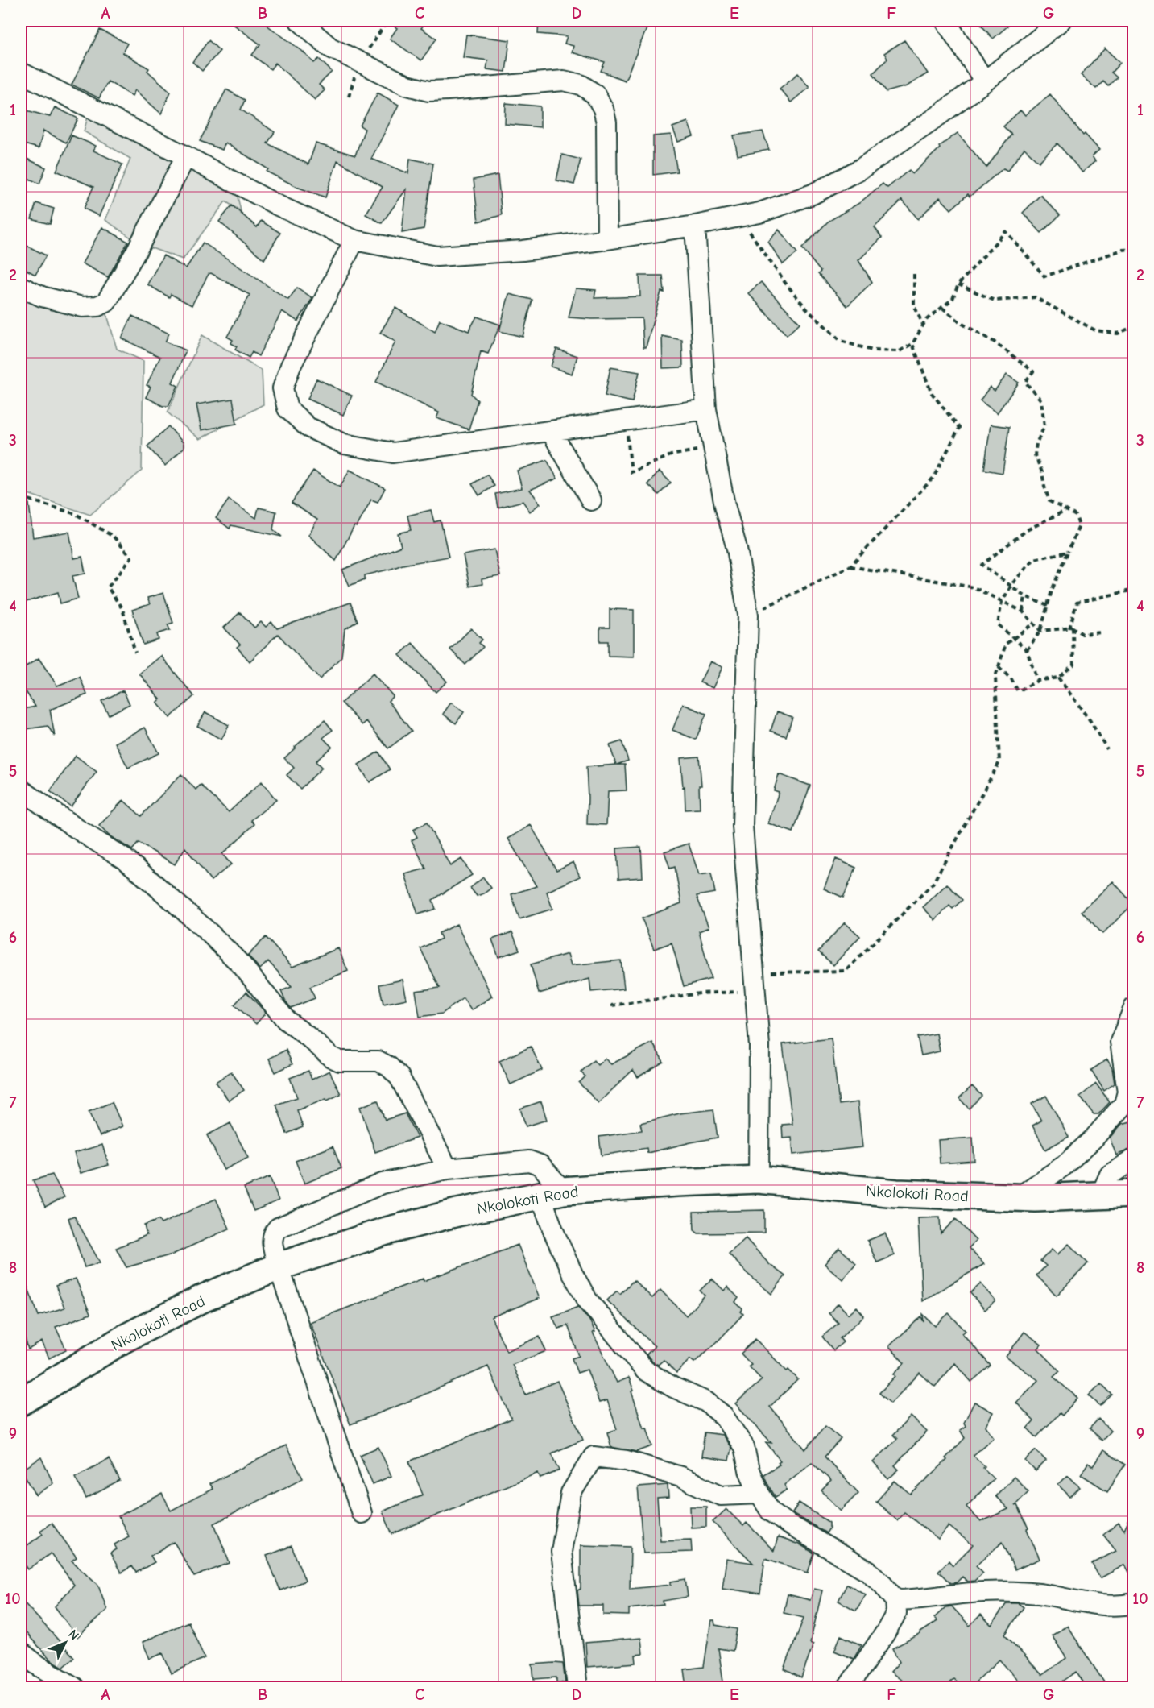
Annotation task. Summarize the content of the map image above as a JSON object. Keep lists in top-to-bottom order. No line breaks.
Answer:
{"streets":{"main road":["Nkolokoti Road"]},"north":"top right","grid":{"columns":["A","B","C","D","E","F","G"],"rows":["1","2","3","4","5","6","7","8","9","10"]}}
